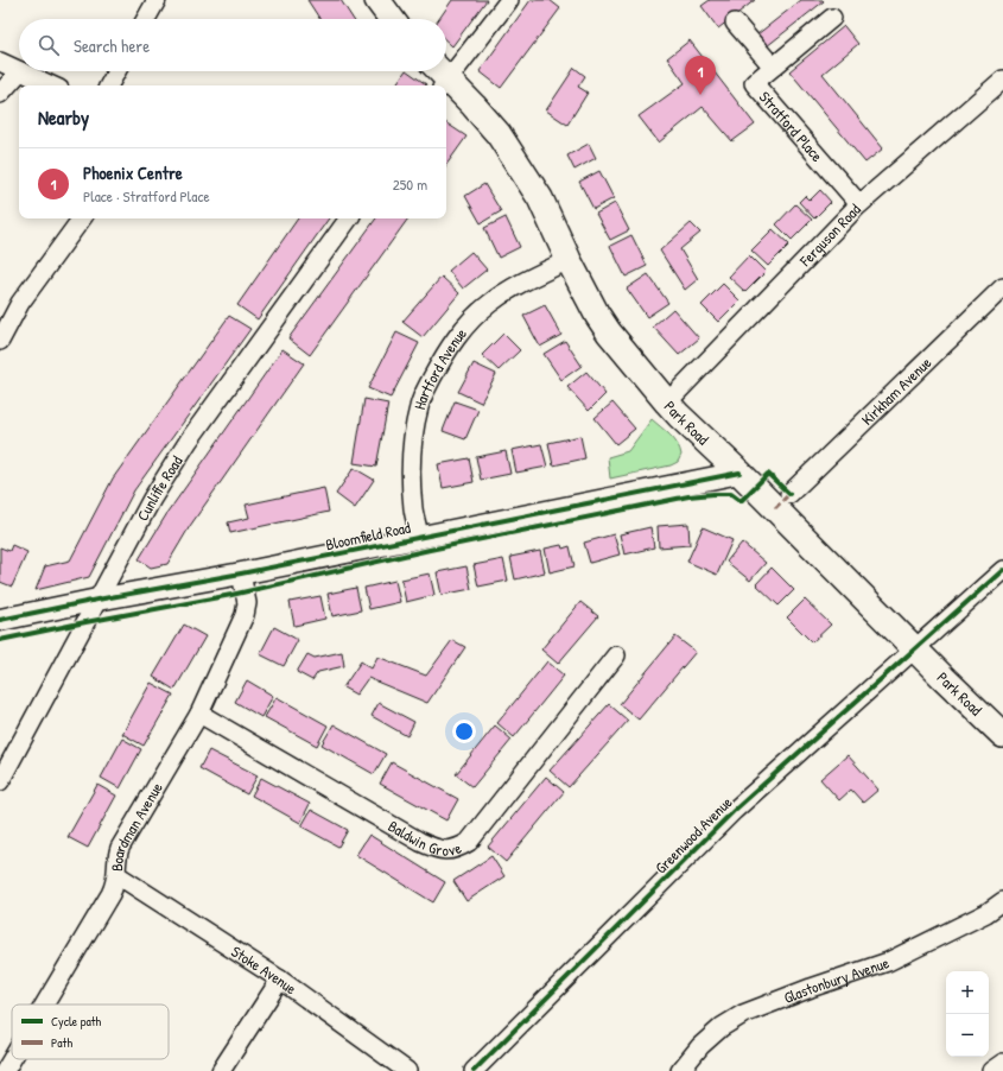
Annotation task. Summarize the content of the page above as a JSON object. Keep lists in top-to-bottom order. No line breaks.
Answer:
{"streets":{"main road":["Park Road"],"street":["Stratford Place","Ferguson Road","Hartford Avenue","Kirkham Avenue","Cunliffe Road","Bloomfield Road","Boardman Avenue","Baldwin Grove","Greenwood Avenue","Stoke Avenue","Glastonbury Avenue"]},"crossings":[["Stratford Place","Ferguson Road"],["Ferguson Road","Park Road"],["Hartford Avenue","Park Road"],["Hartford Avenue","Bloomfield Road"],["Park Road","Bloomfield Road"],["Park Road","Greenwood Avenue"],["Cunliffe Road","Bloomfield Road"],["Bloomfield Road","Boardman Avenue"],["Boardman Avenue","Baldwin Grove"],["Boardman Avenue","Stoke Avenue"]],"legend":["Cycle path","Path"],"page":{"search":"Search here","pins":"1","heading":"Nearby","list":[{"mark":"1","name":"Phoenix Centre","note":"Place · Stratford Place","value":"250 m"}],"map_buttons":["+","−"]}}
